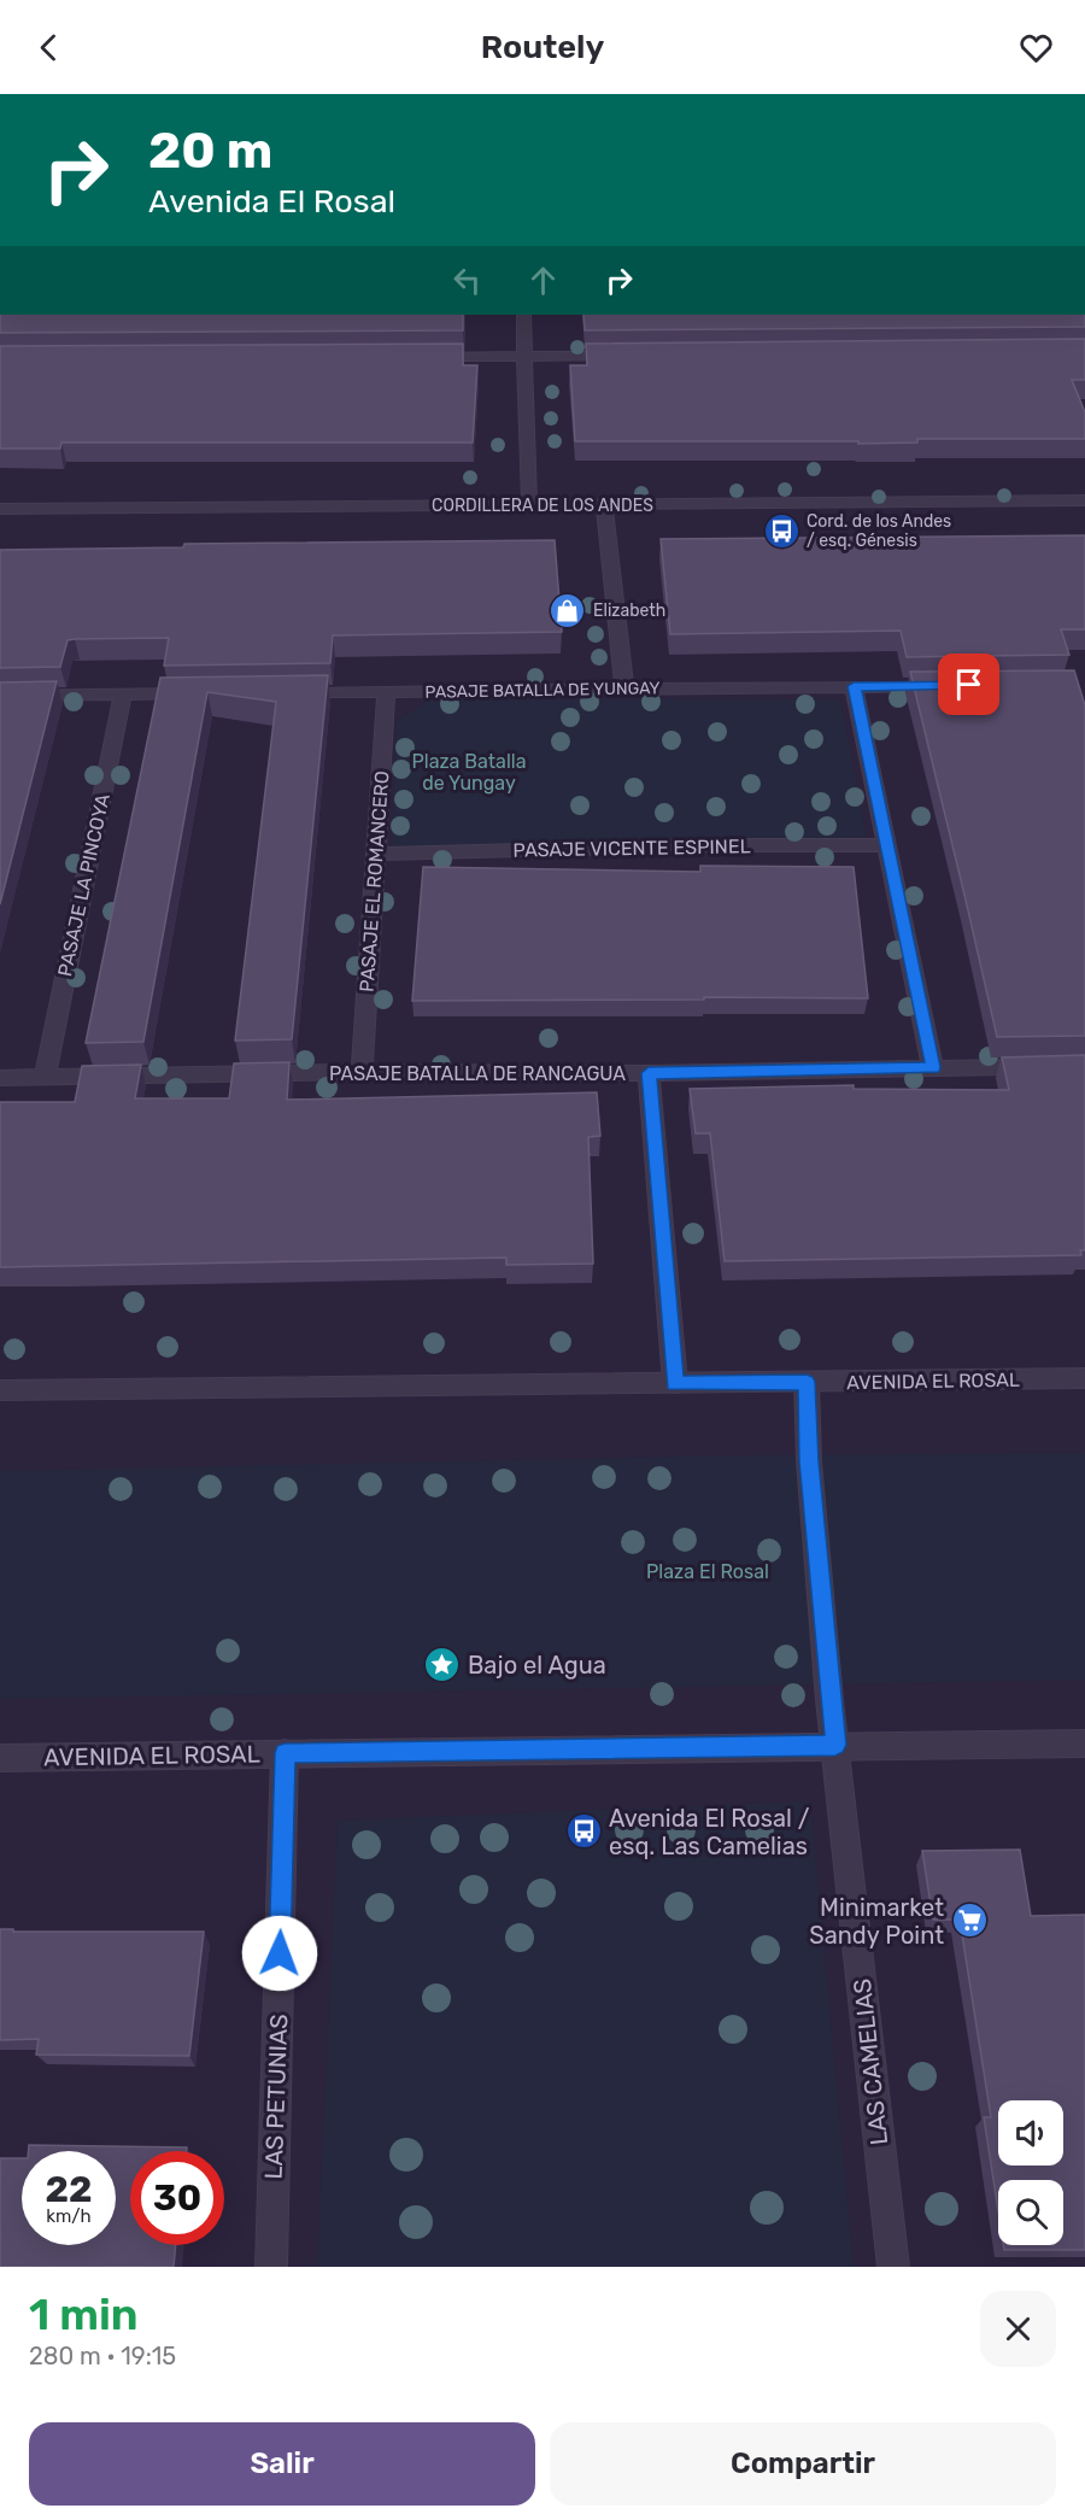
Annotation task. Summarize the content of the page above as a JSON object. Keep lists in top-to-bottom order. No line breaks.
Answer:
{"streets":{"street":["CORDILLERA DE LOS ANDES","PASAJE BATALLA DE YUNGAY","PASAJE VICENTE ESPINEL","PASAJE EL ROMANCERO","PASAJE LA PINCOYA","PASAJE BATALLA DE RANCAGUA","AVENIDA EL ROSAL","LAS CAMELIAS","LAS PETUNIAS"]},"crossings":[["PASAJE BATALLA DE YUNGAY","PASAJE EL ROMANCERO"],["PASAJE VICENTE ESPINEL","PASAJE EL ROMANCERO"],["PASAJE EL ROMANCERO","PASAJE BATALLA DE RANCAGUA"],["PASAJE LA PINCOYA","PASAJE BATALLA DE RANCAGUA"],["AVENIDA EL ROSAL","LAS CAMELIAS"],["AVENIDA EL ROSAL","LAS PETUNIAS"]],"parks":["Plaza Batalla de Yungay","Plaza El Rosal"],"places":{"bus stop":["Cord. de los Andes / esq. Génesis","Avenida El Rosal / esq. Las Camelias"],"shop":["Elizabeth"],"place":["Bajo el Agua"],"supermarket":["Minimarket Sandy Point"]},"page":{"header":"Routely","turn":["20 m","Avenida El Rosal"],"speed":"22 km/h","limit":"30","heading":["1 min","280 m · 19:15"],"buttons":["Salir","Compartir"]}}
